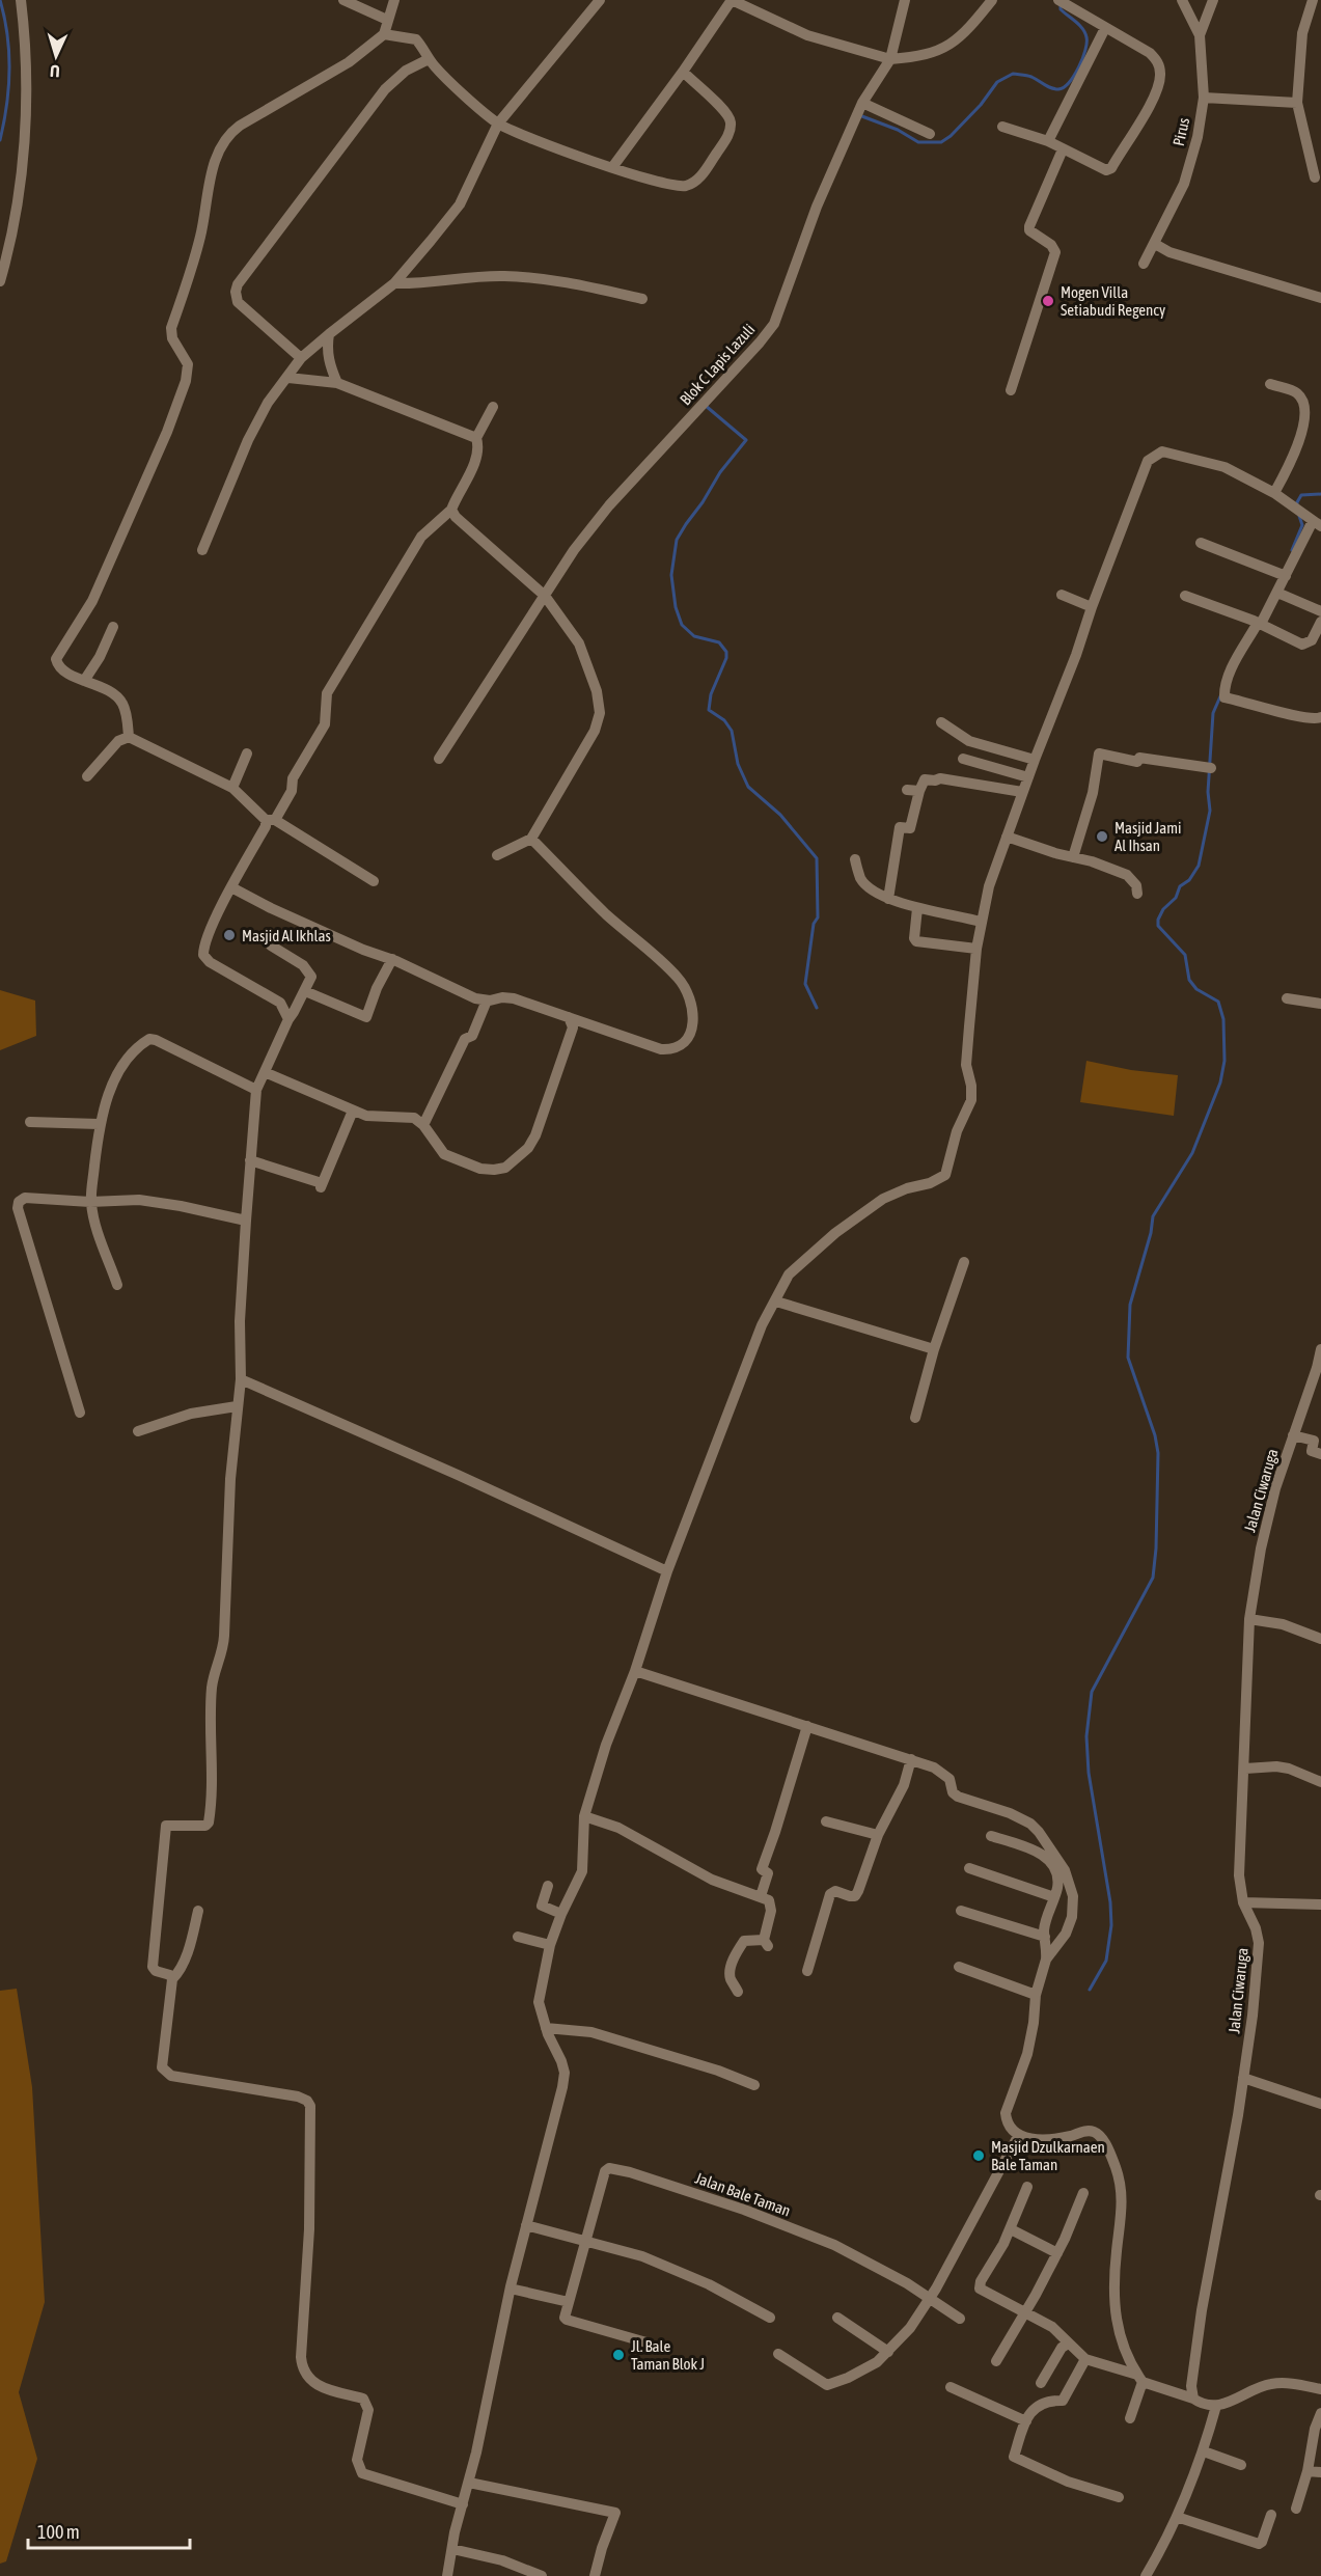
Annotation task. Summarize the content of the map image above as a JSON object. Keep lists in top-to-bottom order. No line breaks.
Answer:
{"streets":{"street":["Pirus","Blok C Lapis Lazuli","Jalan Ciwaruga","Jalan Bale Taman"]},"places":["Mogen Villa Setiabudi Regency","Masjid Jami Al Ihsan","Masjid Al Ikhlas","Masjid Dzulkarnaen Bale Taman","Jl. Bale Taman Blok J"],"scale_bar":"100 m","north":"bottom"}
